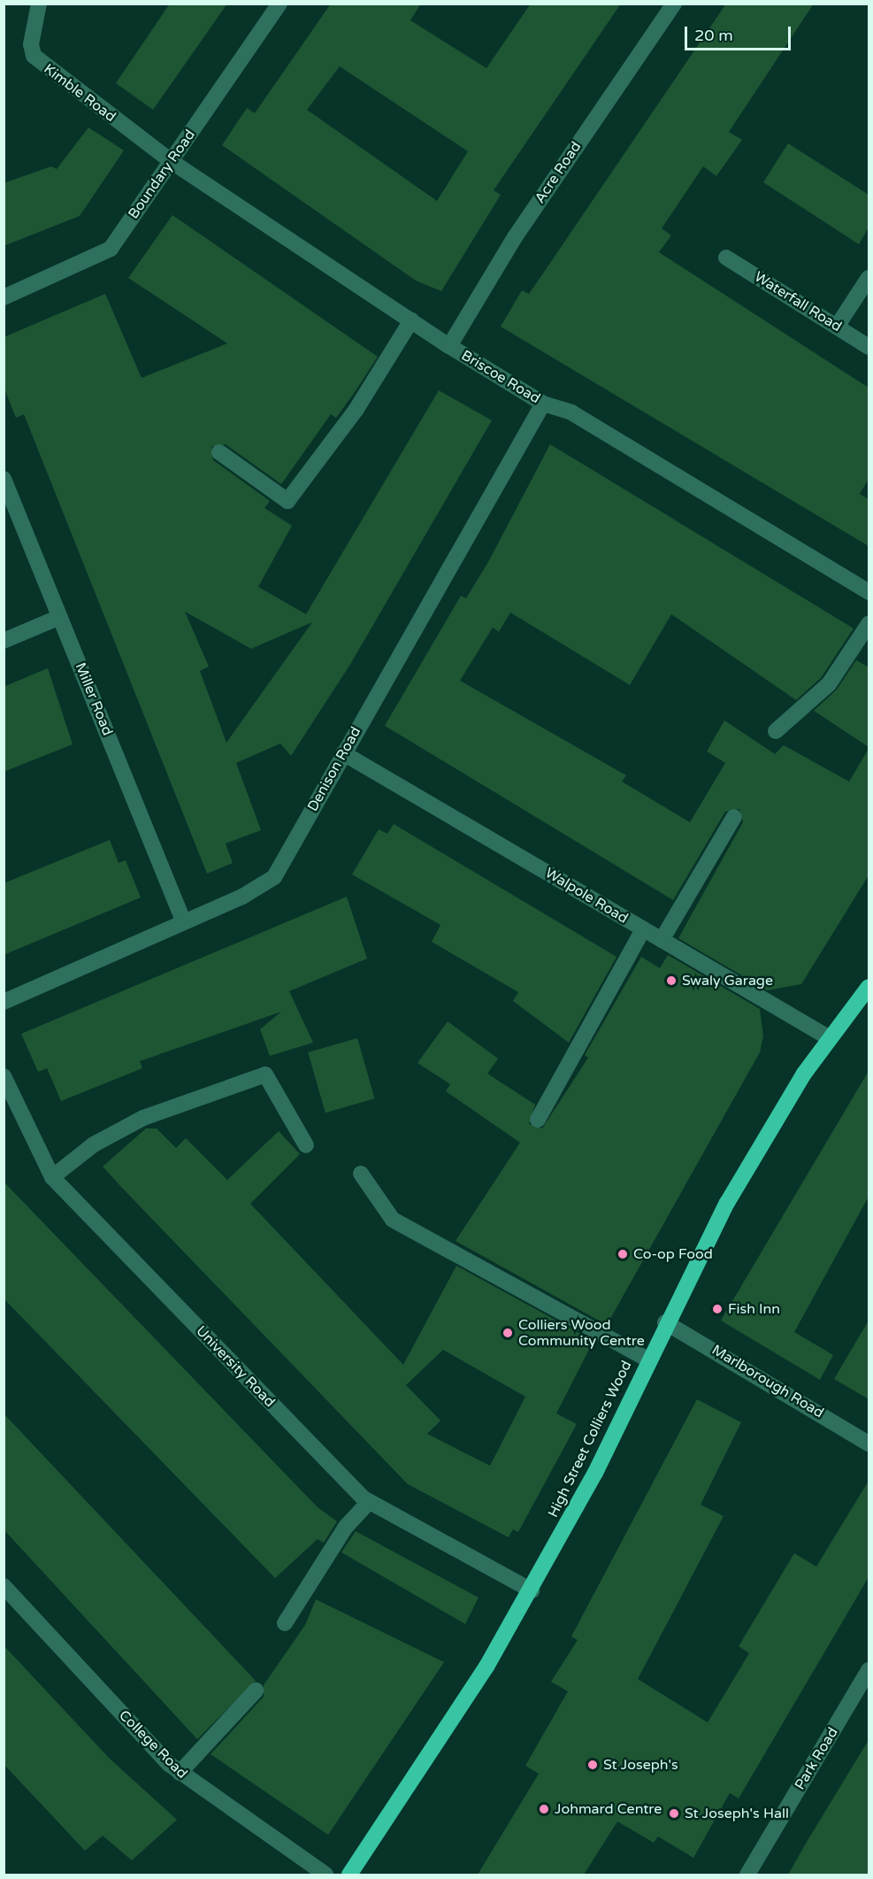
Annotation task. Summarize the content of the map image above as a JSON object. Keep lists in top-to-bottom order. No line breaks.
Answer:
{"streets":{"highway":["High Street Colliers Wood"],"street":["Kimble Road","Acre Road","Boundary Road","Waterfall Road","Briscoe Road","Miller Road","Denison Road","Walpole Road","University Road","Marlborough Road","College Road","Park Road"]},"crossings":[["Kimble Road","Boundary Road"],["Kimble Road","Briscoe Road"],["Acre Road","Briscoe Road"],["Boundary Road","Briscoe Road"],["Briscoe Road","Denison Road"],["Miller Road","Denison Road"],["Denison Road","Walpole Road"],["Walpole Road","High Street Colliers Wood"],["University Road","High Street Colliers Wood"],["Marlborough Road","High Street Colliers Wood"]],"places":["Swaly Garage","Co-op Food","Fish Inn","Colliers Wood Community Centre","St Joseph's","Johmard Centre","St Joseph's Hall"],"scale_bar":"20 m"}
